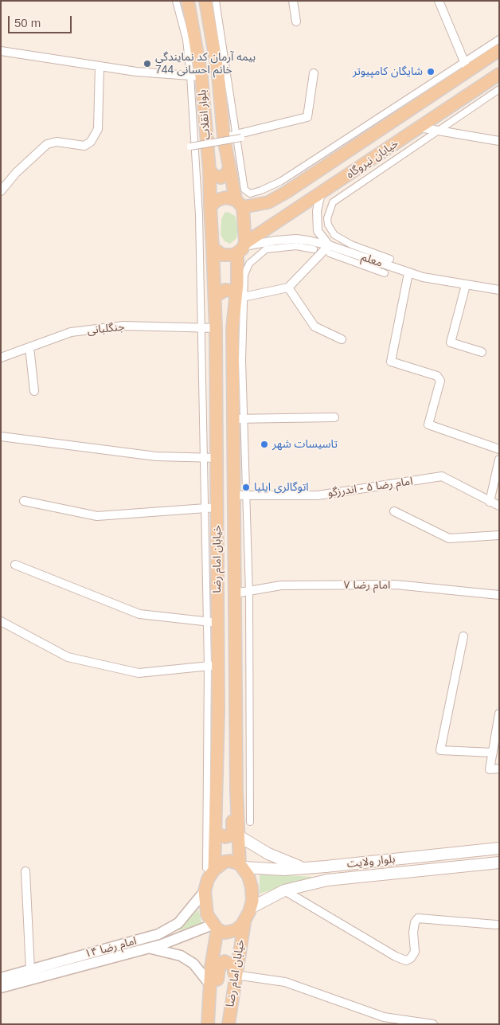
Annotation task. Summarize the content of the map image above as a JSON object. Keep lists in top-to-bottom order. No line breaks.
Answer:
{"streets":{"main road":["بلوار انقلاب","خیابان نیروگاه","خیابان امام رضا","بلوار ولایت"],"street":["معلم","جنگلبانی","امام رضا ۵ - اندرزگو","امام رضا ۷","امام رضا ۱۴"]},"crossings":[["بلوار انقلاب","خیابان نیروگاه"],["بلوار انقلاب","معلم"],["بلوار انقلاب","خیابان امام رضا"],["خیابان نیروگاه","معلم"],["خیابان نیروگاه","خیابان امام رضا"],["معلم","خیابان امام رضا"],["جنگلبانی","خیابان امام رضا"],["امام رضا ۵ - اندرزگو","خیابان امام رضا"],["خیابان امام رضا","امام رضا ۷"],["خیابان امام رضا","بلوار ولایت"],["خیابان امام رضا","امام رضا ۱۴"],["بلوار ولایت","امام رضا ۱۴"]],"places":["بیمه آرمان کد نمایندگی 744 خانم احسانی","شایگان کامپیوتر","تاسیسات شهر","اتوگالری ایلیا"],"scale_bar":"50 m"}
